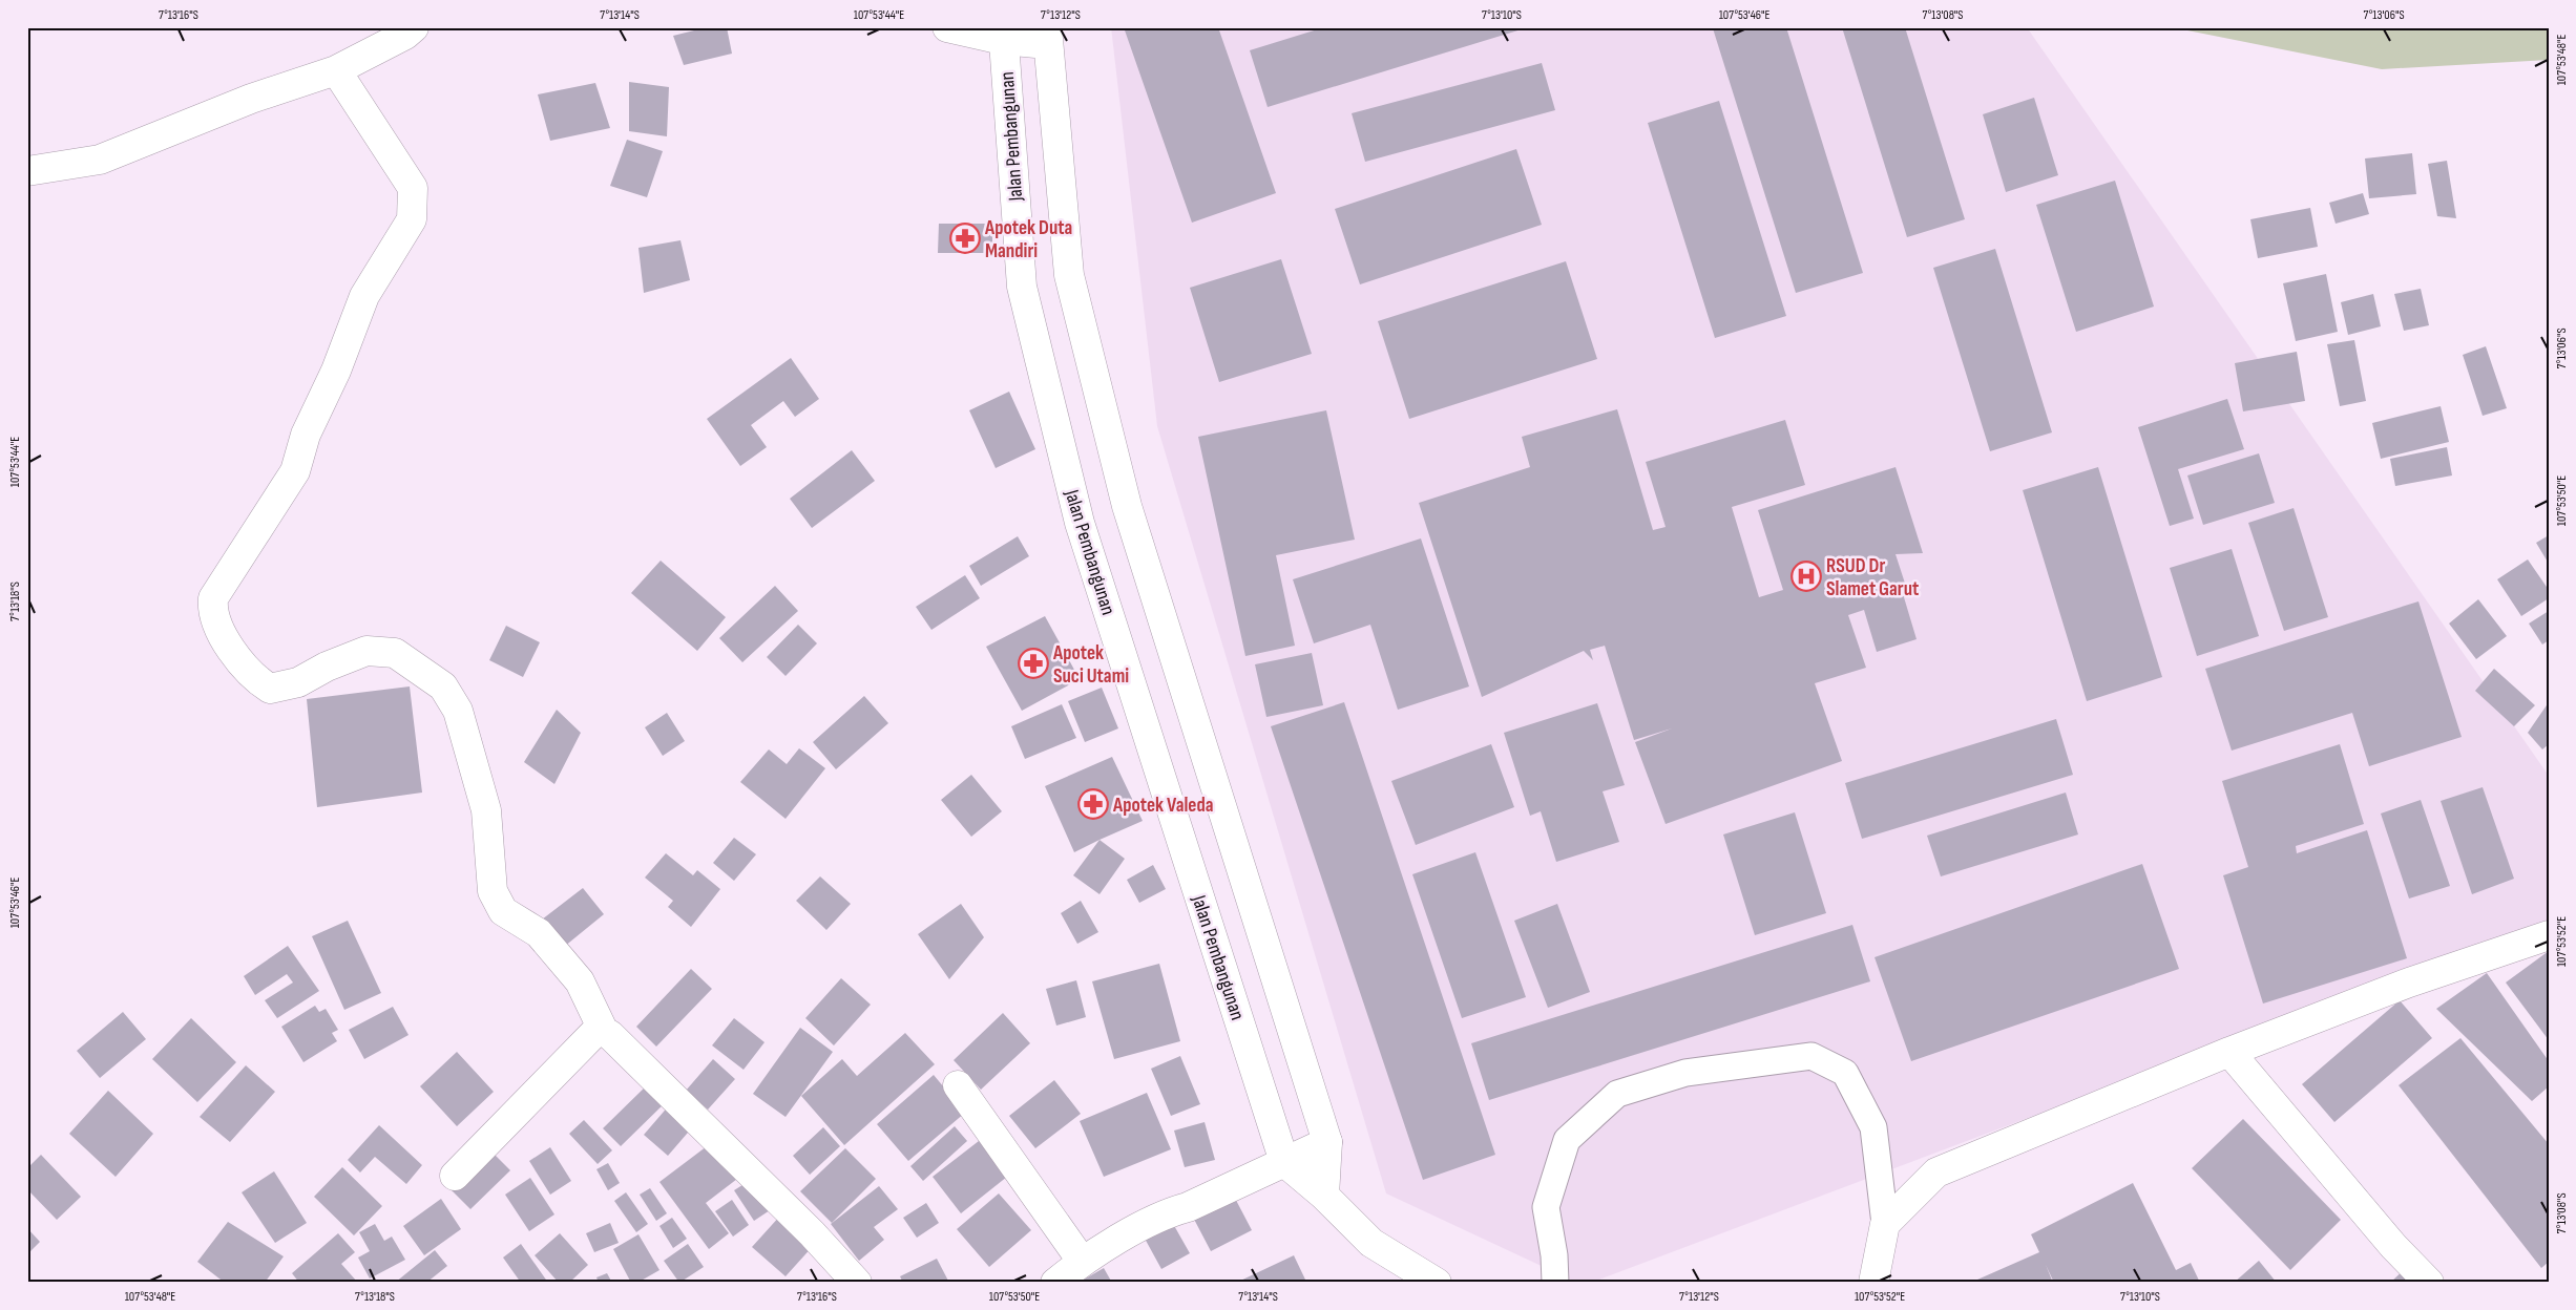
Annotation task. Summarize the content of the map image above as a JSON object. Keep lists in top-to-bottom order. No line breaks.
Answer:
{"streets":{"street":["Jalan Pembangunan"]},"places":{"pharmacy":["Apotek Duta Mandiri","Apotek Suci Utami","Apotek Valeda"],"hospital":["RSUD Dr Slamet Garut"]},"coordinates":["7°13'16\"S","7°13'14\"S","107°53'44\"E","7°13'12\"S","7°13'10\"S","107°53'46\"E","7°13'08\"S","7°13'06\"S","107°53'48\"E","107°53'50\"E","7°13'18\"S","107°53'52\"E"]}
